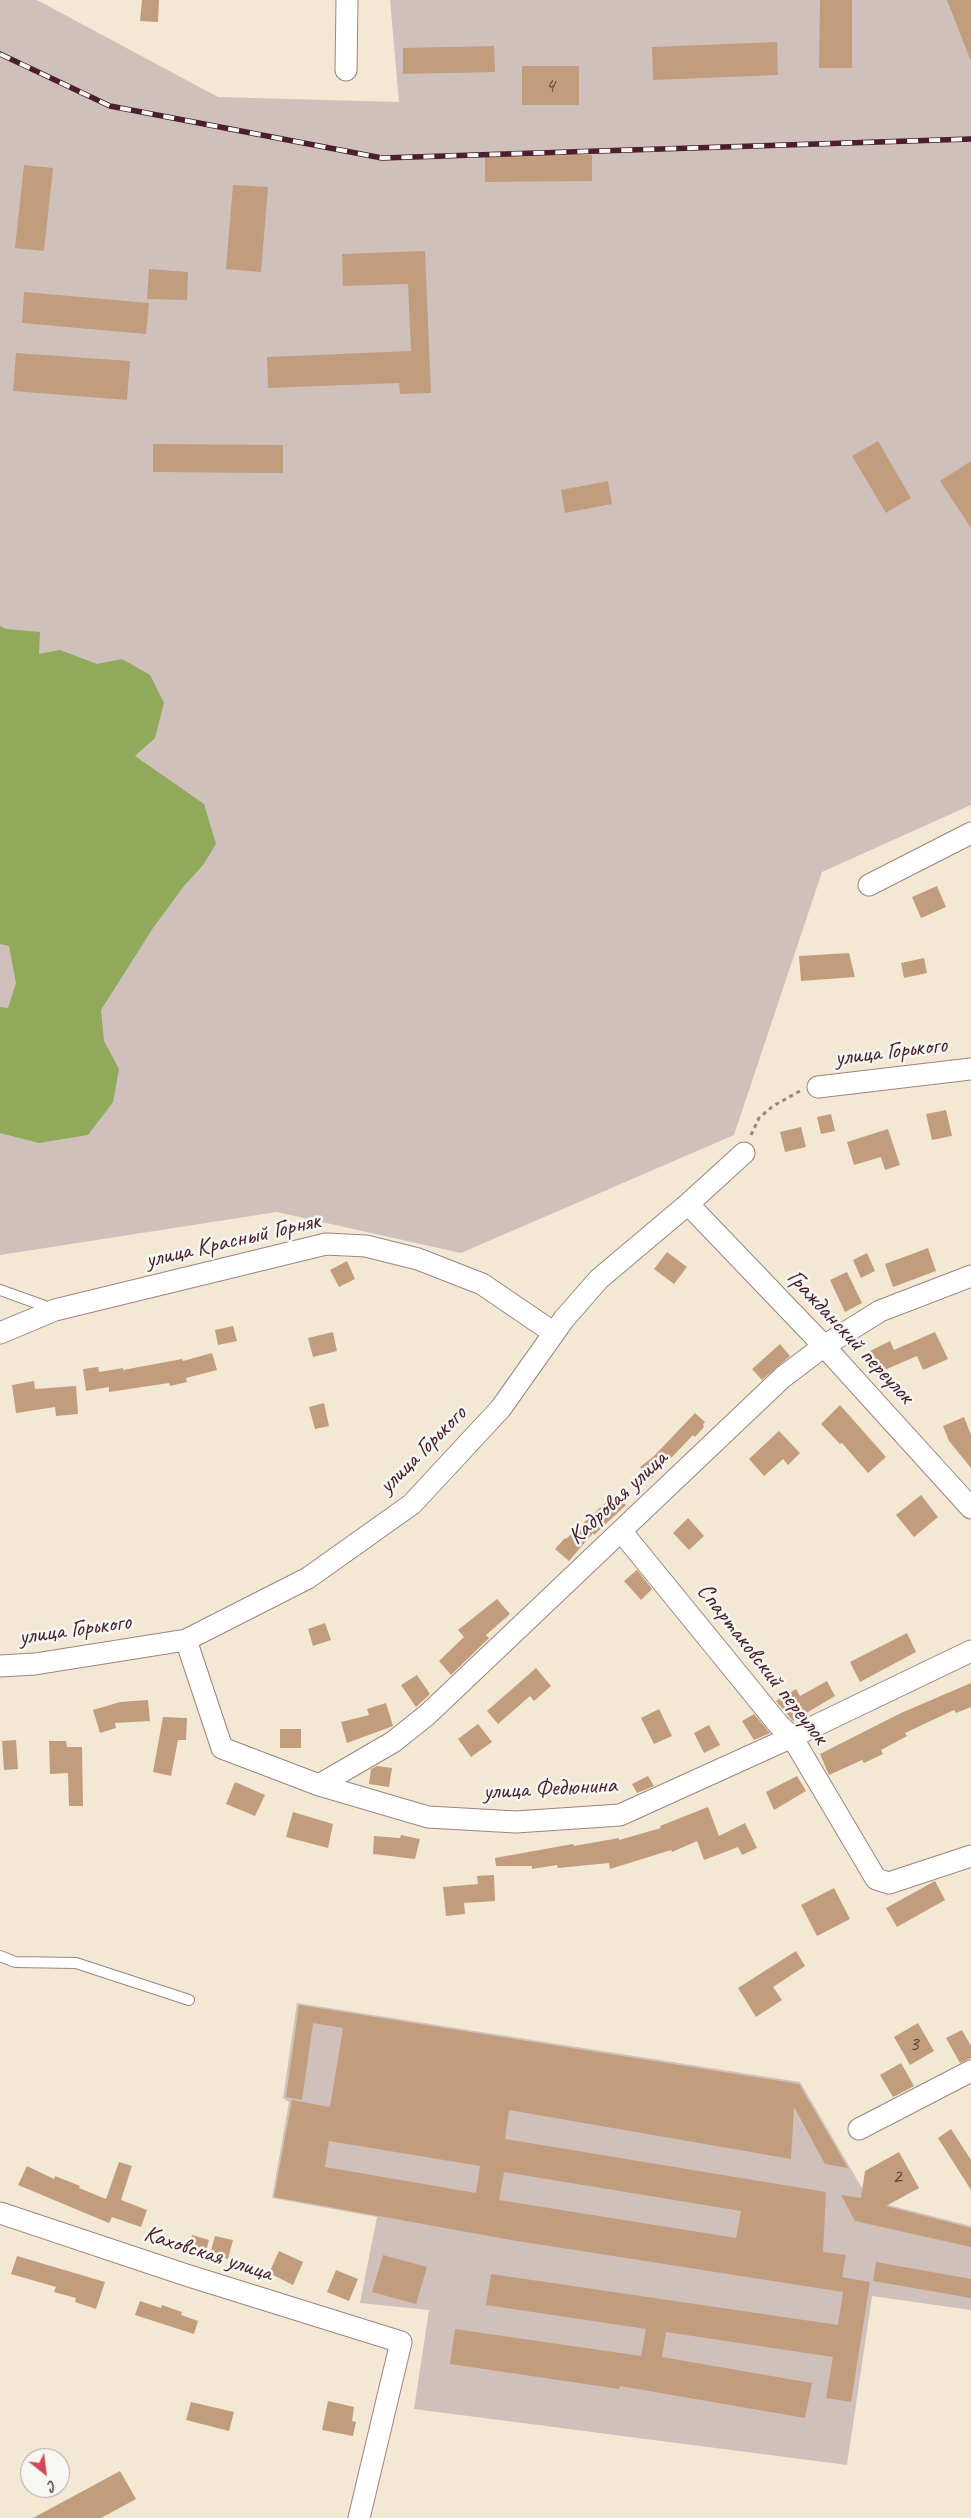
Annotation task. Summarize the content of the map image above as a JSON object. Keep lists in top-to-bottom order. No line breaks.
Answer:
{"streets":{"street":["улица Горького","улица Красный Горняк","Гражданский переулок","Кадровая улица","Спартаковский переулок","улица Федюнина","Каховская улица"]},"crossings":[["улица Горького","улица Красный Горняк"],["улица Горького","Гражданский переулок"],["улица Горького","улица Федюнина"],["Гражданский переулок","Кадровая улица"],["Кадровая улица","Спартаковский переулок"],["Кадровая улица","улица Федюнина"],["Спартаковский переулок","улица Федюнина"]],"house_numbers":["4","3","2"],"north":"bottom right"}
